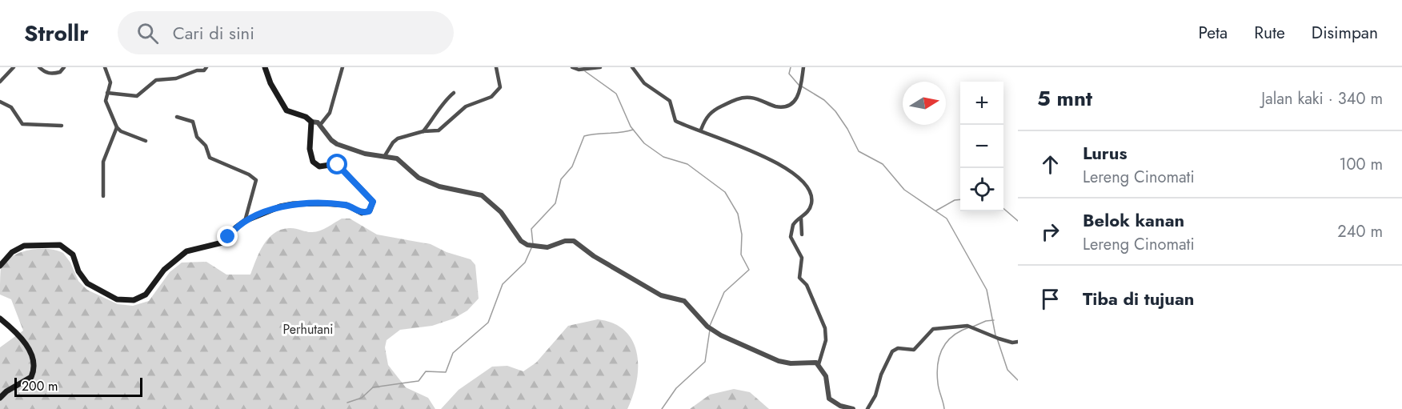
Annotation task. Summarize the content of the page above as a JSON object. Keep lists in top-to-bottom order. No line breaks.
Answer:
{"parks":["Perhutani"],"scale_bar":"200 m","north":"right","page":{"header":"Strollr","search":"Cari di sini","nav":["Peta","Rute","Disimpan"],"heading":["5 mnt","Jalan kaki · 340 m"],"map_buttons":["+","−"],"list":[["Lurus","Lereng Cinomati","100 m"],["Belok kanan","Lereng Cinomati","240 m"],"Tiba di tujuan"],"scale":"200 m"}}
